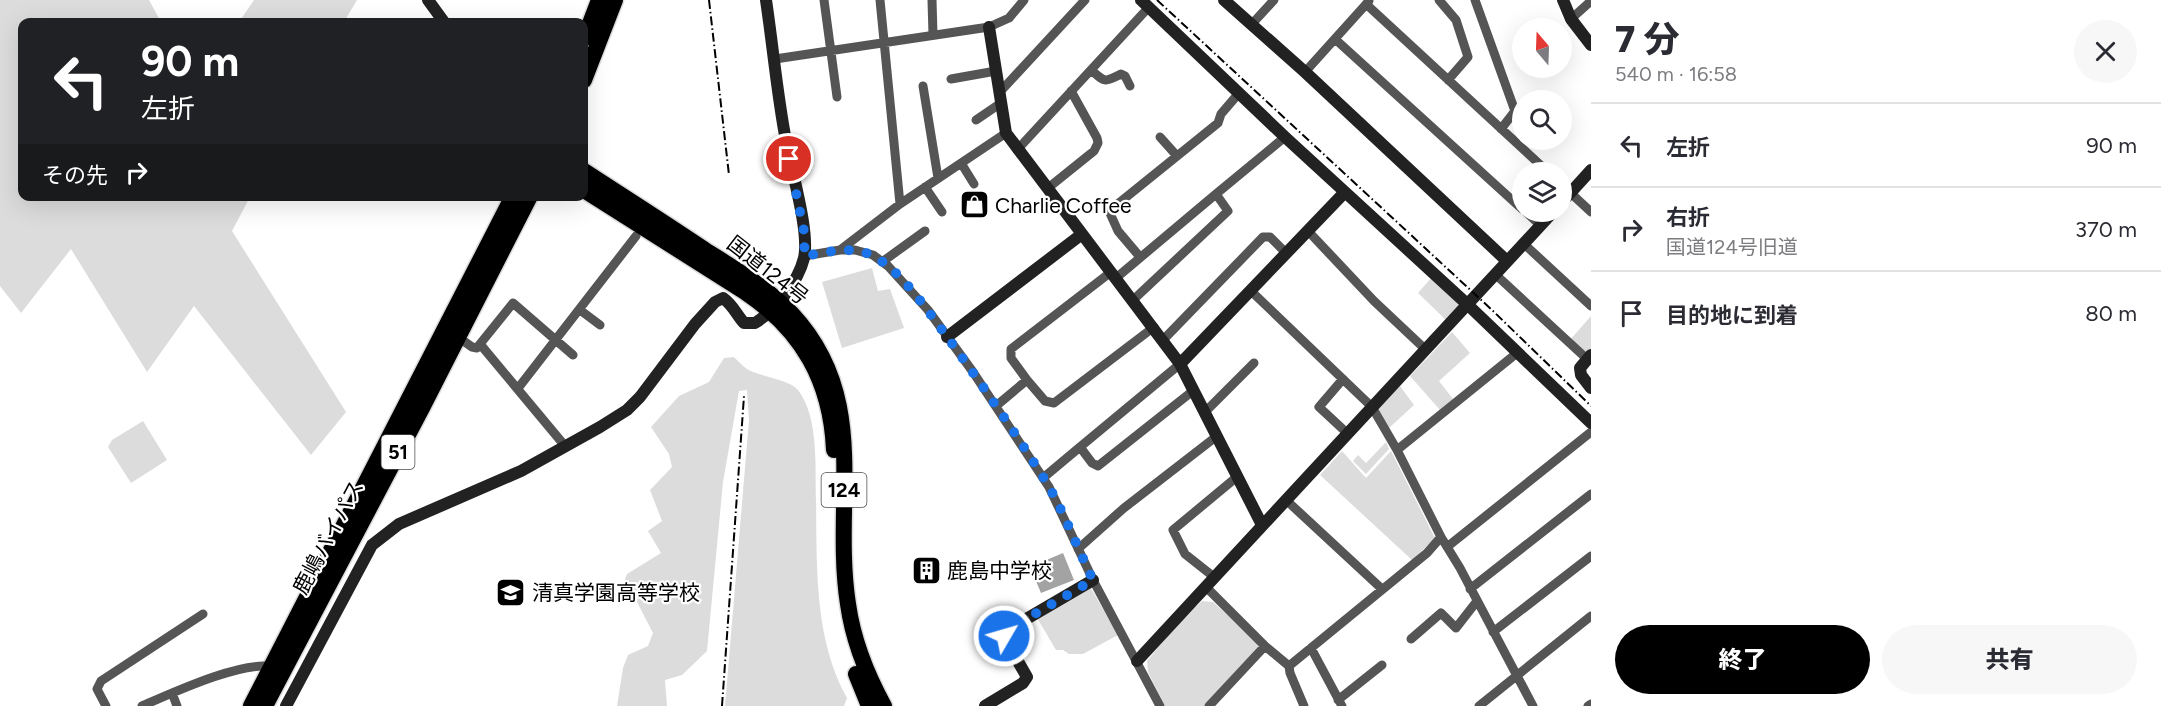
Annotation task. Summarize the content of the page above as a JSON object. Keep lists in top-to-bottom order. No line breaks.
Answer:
{"streets":{"highway":["国道124号","51","124","鹿嶋バイパス"]},"places":{"shop":["Charlie Coffee"],"building":["鹿島中学校"],"school or university":["清真学園高等学校"]},"north":"top","page":{"heading":["7 分","540 m · 16:58"],"turn":["90 m","左折"],"list":[{"name":"左折","value":"90 m"},{"name":"右折","note":"国道124号旧道","value":"370 m"},{"name":"目的地に到着","value":"80 m"}],"then":"その先","buttons":["終了","共有"]}}
